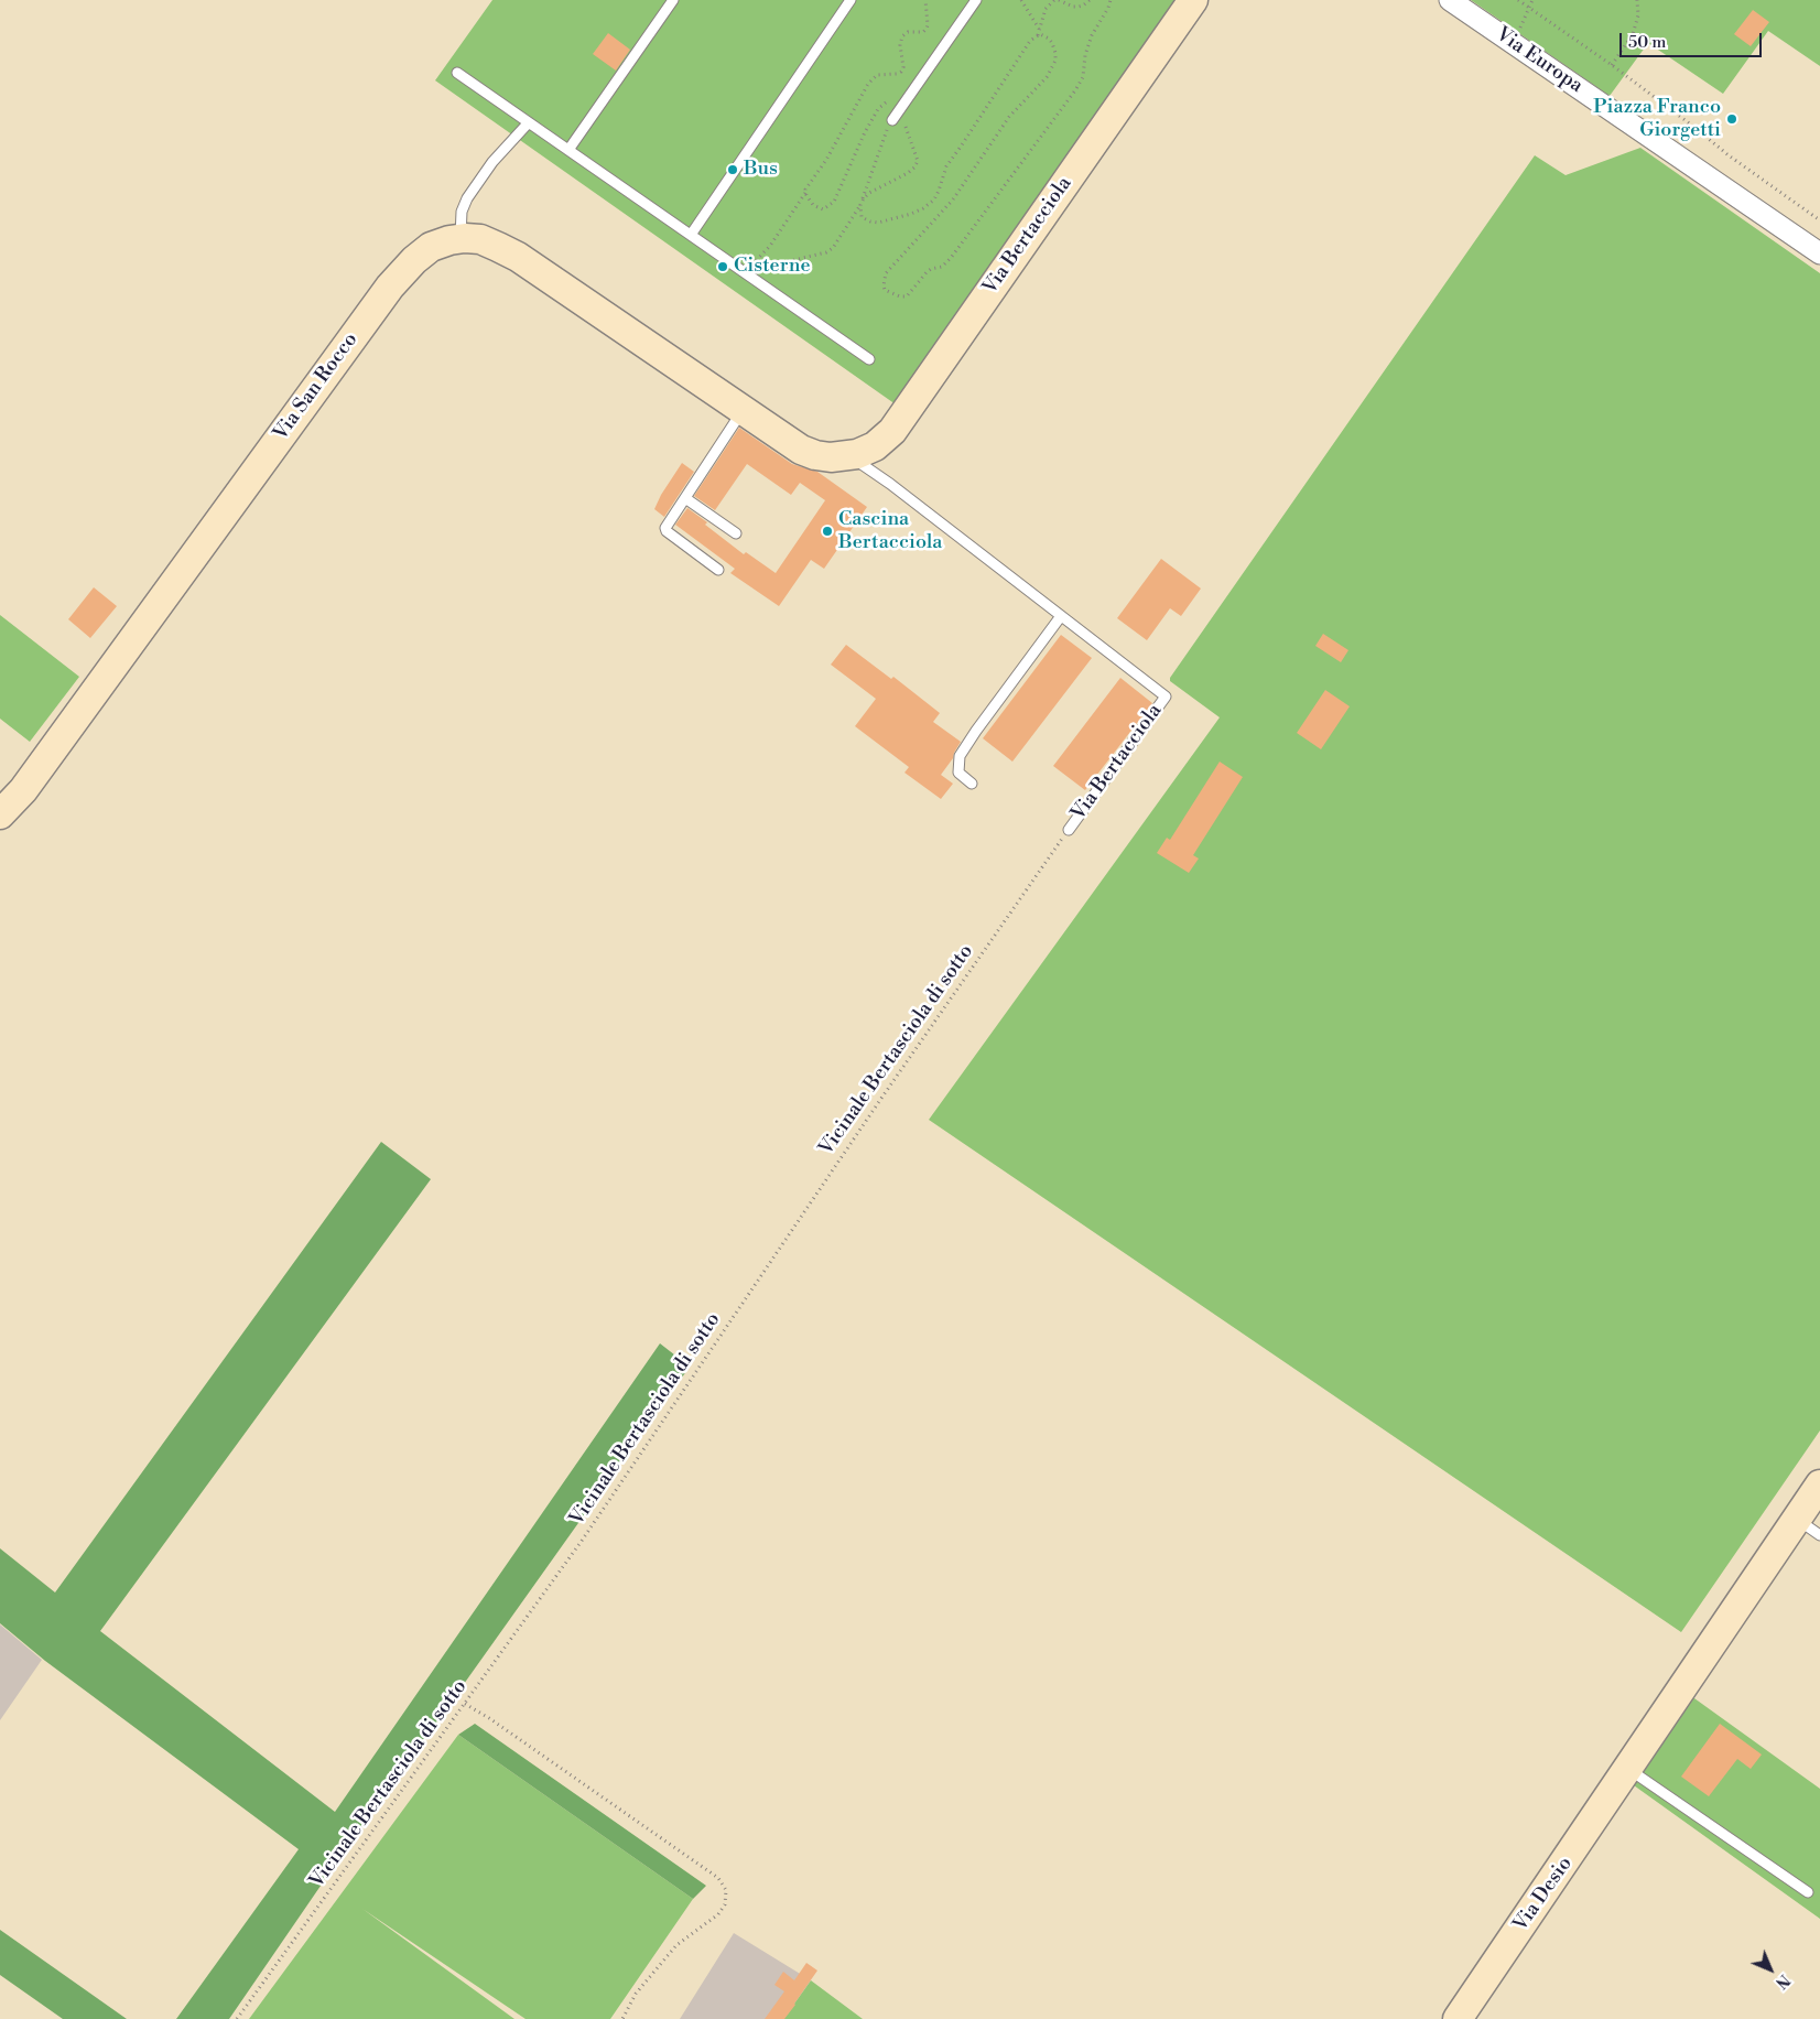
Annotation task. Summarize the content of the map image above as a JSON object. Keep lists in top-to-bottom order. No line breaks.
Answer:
{"streets":{"street":["Via Europa","Via Bertacciola","Via San Rocco","Via Desio"],"path":["Vicinale Bertasciola di sotto"]},"crossings":[["Via Bertacciola","Via San Rocco"],["Via Bertacciola","Vicinale Bertasciola di sotto"]],"places":["Piazza Franco Giorgetti","Bus","Cisterne","Cascina Bertacciola"],"scale_bar":"50 m","north":"bottom right"}
